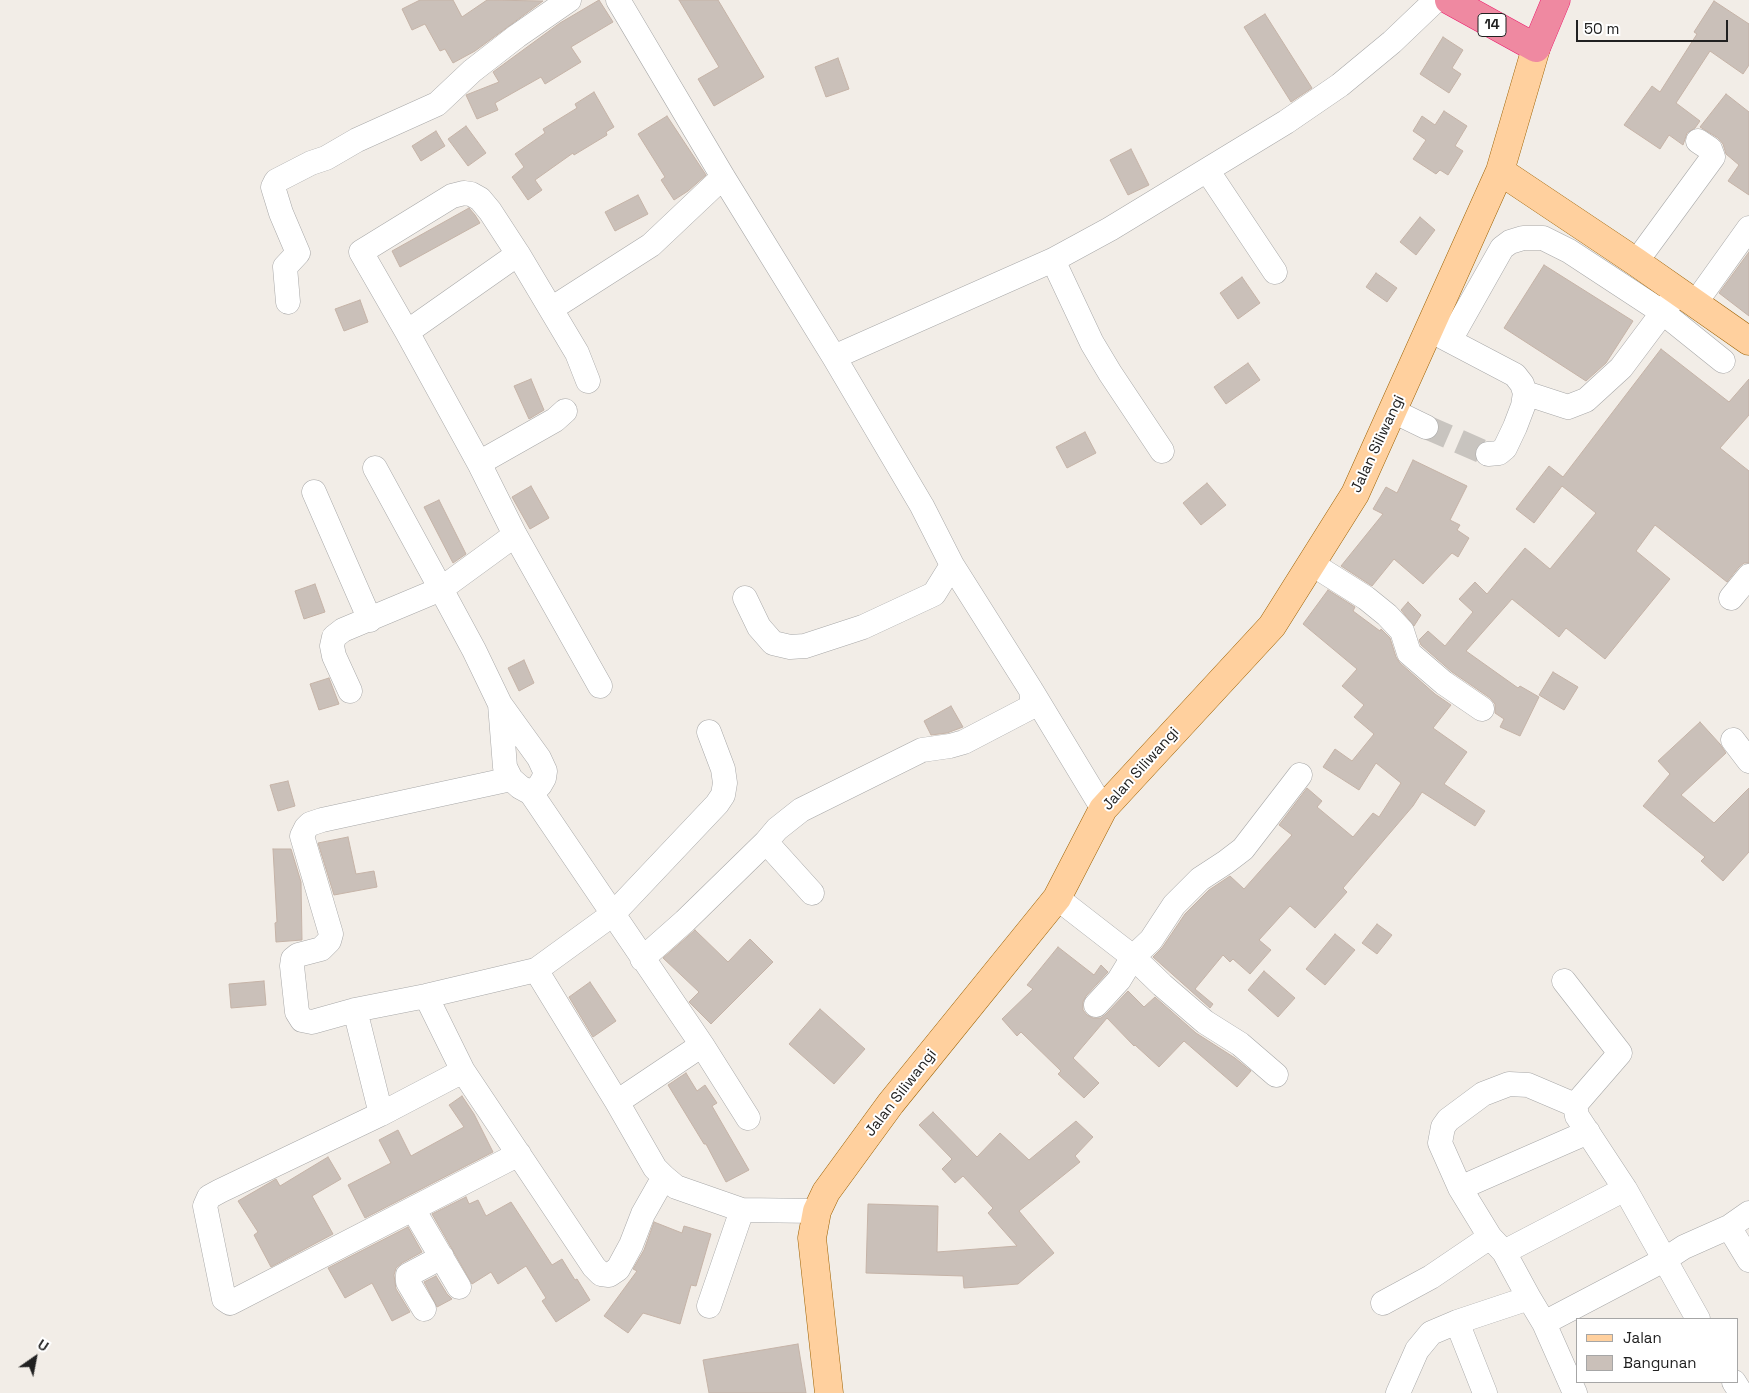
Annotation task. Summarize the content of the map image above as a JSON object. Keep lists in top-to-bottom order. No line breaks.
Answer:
{"streets":{"highway":["14"],"main road":["Jalan Siliwangi"]},"crossings":[["14","Jalan Siliwangi"]],"legend":["Jalan","Bangunan"],"scale_bar":"50 m","north":"top right"}
